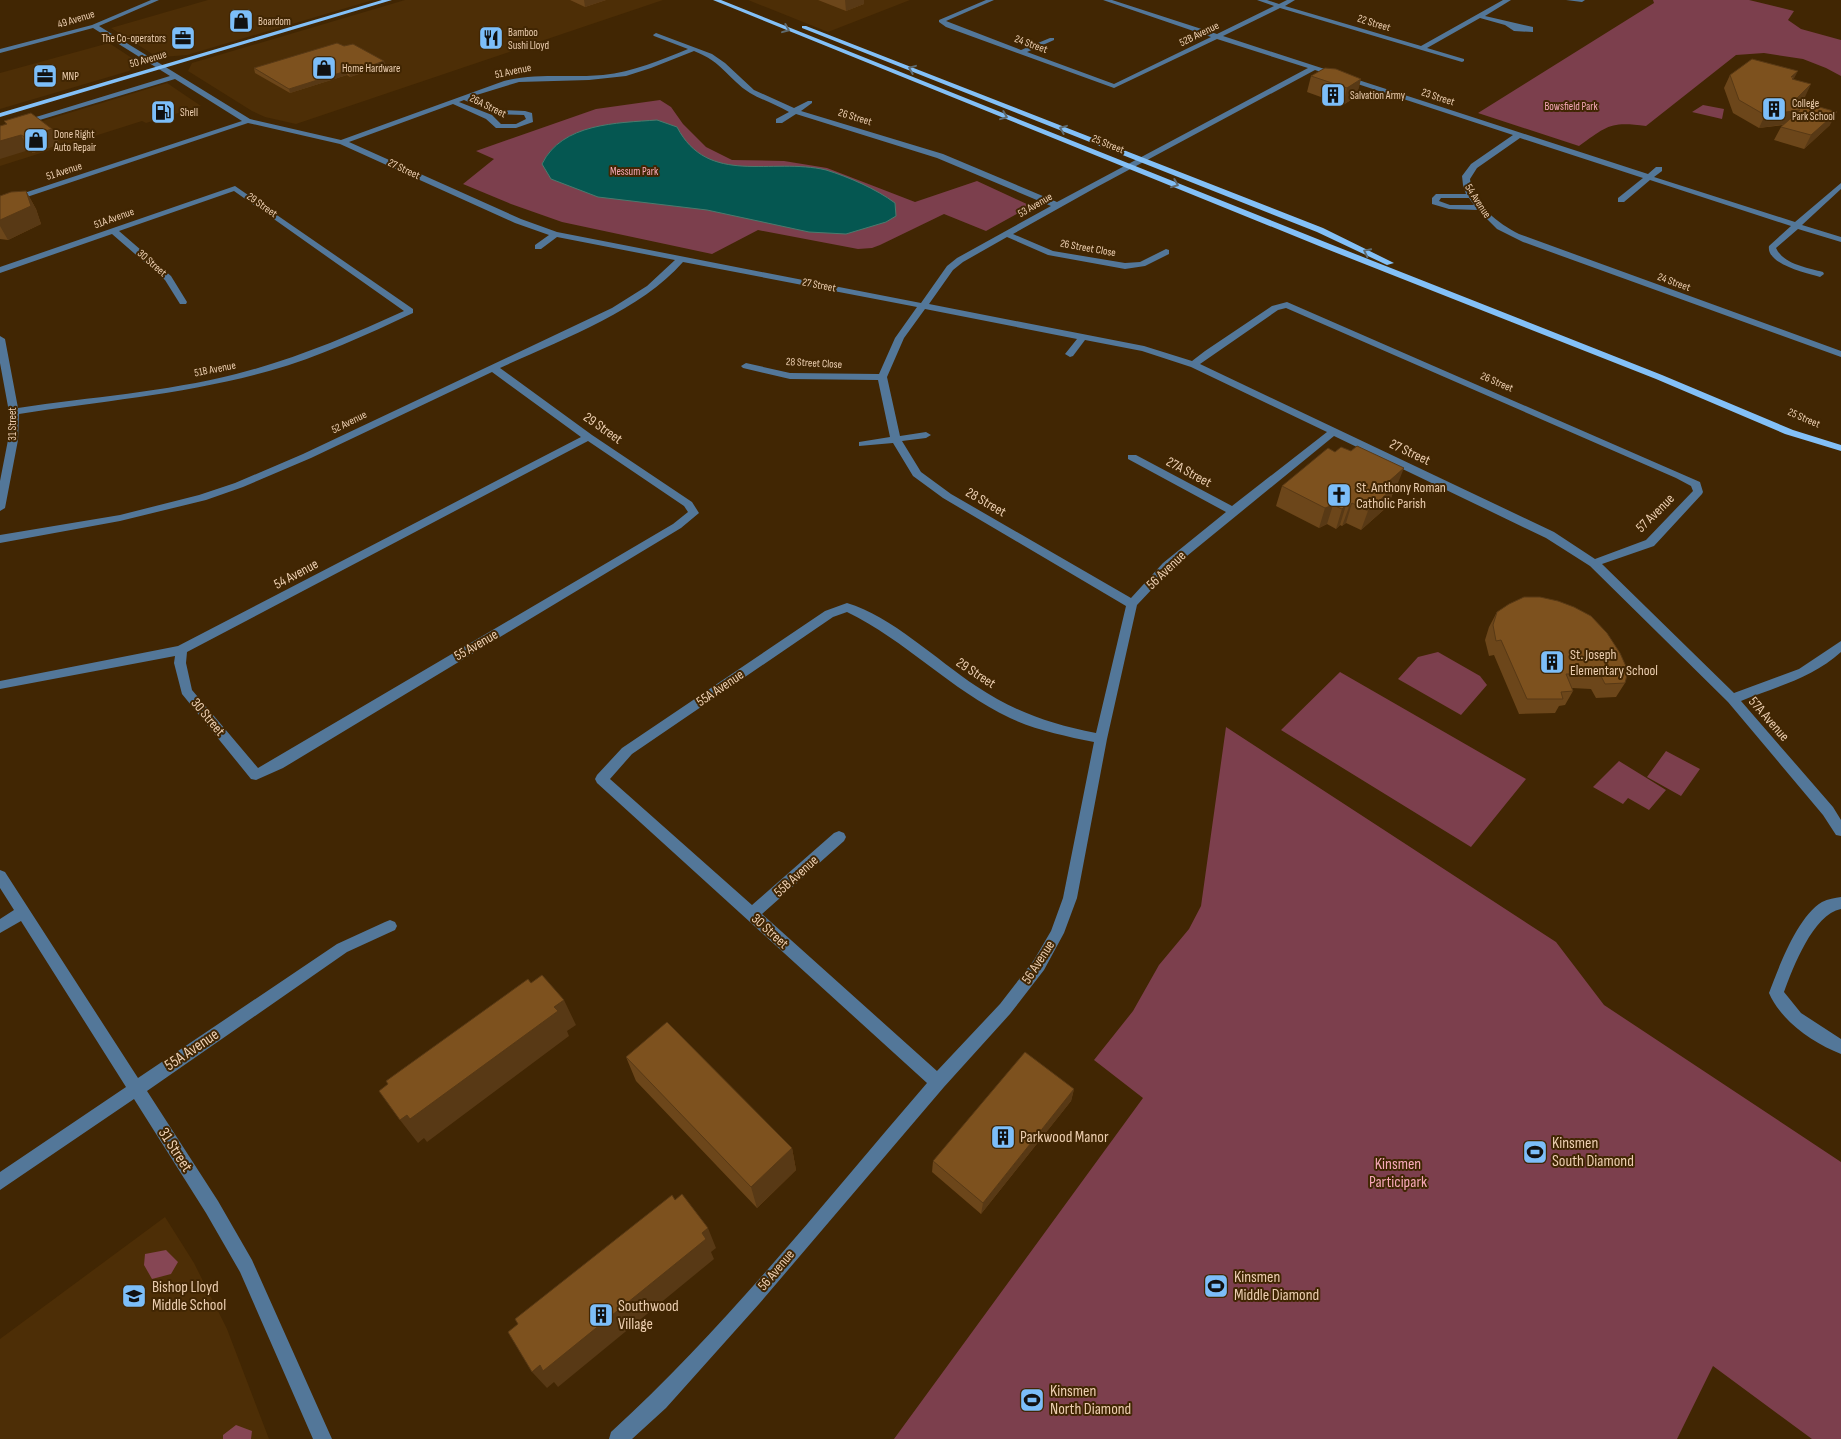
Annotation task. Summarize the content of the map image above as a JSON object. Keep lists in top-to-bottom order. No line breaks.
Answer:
{"streets":{"main road":["50 Avenue","25 Street"],"street":["49 Avenue","22 Street","52B Avenue","24 Street","51 Avenue","23 Street","26A Street","26 Street","27 Street","54 Avenue","29 Street","53 Avenue","51A Avenue","26 Street Close","30 Street","28 Street Close","51B Avenue","52 Avenue","31 Street","27A Street","28 Street","57 Avenue","56 Avenue","55 Avenue","55A Avenue","57A Avenue","55B Avenue"]},"crossings":[["22 Street","52B Avenue"],["52B Avenue","24 Street"],["52B Avenue","23 Street"],["24 Street","54 Avenue"],["51 Avenue","26A Street"],["51 Avenue","26 Street"],["51 Avenue","27 Street"],["23 Street","54 Avenue"],["23 Street","53 Avenue"],["26 Street","27 Street"],["26 Street","53 Avenue"],["26 Street","57 Avenue"],["25 Street","53 Avenue"],["27 Street","53 Avenue"],["27 Street","52 Avenue"],["27 Street","57 Avenue"],["27 Street","56 Avenue"],["27 Street","57A Avenue"],["54 Avenue","29 Street"],["54 Avenue","30 Street"],["29 Street","51A Avenue"],["29 Street","51B Avenue"],["29 Street","52 Avenue"],["29 Street","56 Avenue"],["29 Street","55 Avenue"],["29 Street","55A Avenue"],["53 Avenue","26 Street Close"],["53 Avenue","28 Street Close"],["53 Avenue","28 Street"],["51A Avenue","30 Street"],["30 Street","56 Avenue"],["30 Street","55 Avenue"],["30 Street","55A Avenue"],["30 Street","55B Avenue"],["28 Street Close","28 Street"],["51B Avenue","31 Street"],["31 Street","55A Avenue"],["27A Street","56 Avenue"],["28 Street","56 Avenue"]],"parks":["Bowsfield Park","Messum Park","Kinsmen Participark"],"places":{"shop":["Boardom","Home Hardware","Done Right Auto Repair"],"office":["The Co-operators","MNP"],"restaurant":["Bamboo Sushi Lloyd"],"building":["Salvation Army","College Park School","St. Joseph Elementary School","Parkwood Manor","Southwood Village"],"fuel station":["Shell"],"church":["St. Anthony Roman Catholic Parish"],"sports":["Kinsmen South Diamond","Kinsmen Middle Diamond","Kinsmen North Diamond"],"school or university":["Bishop Lloyd Middle School"]}}
